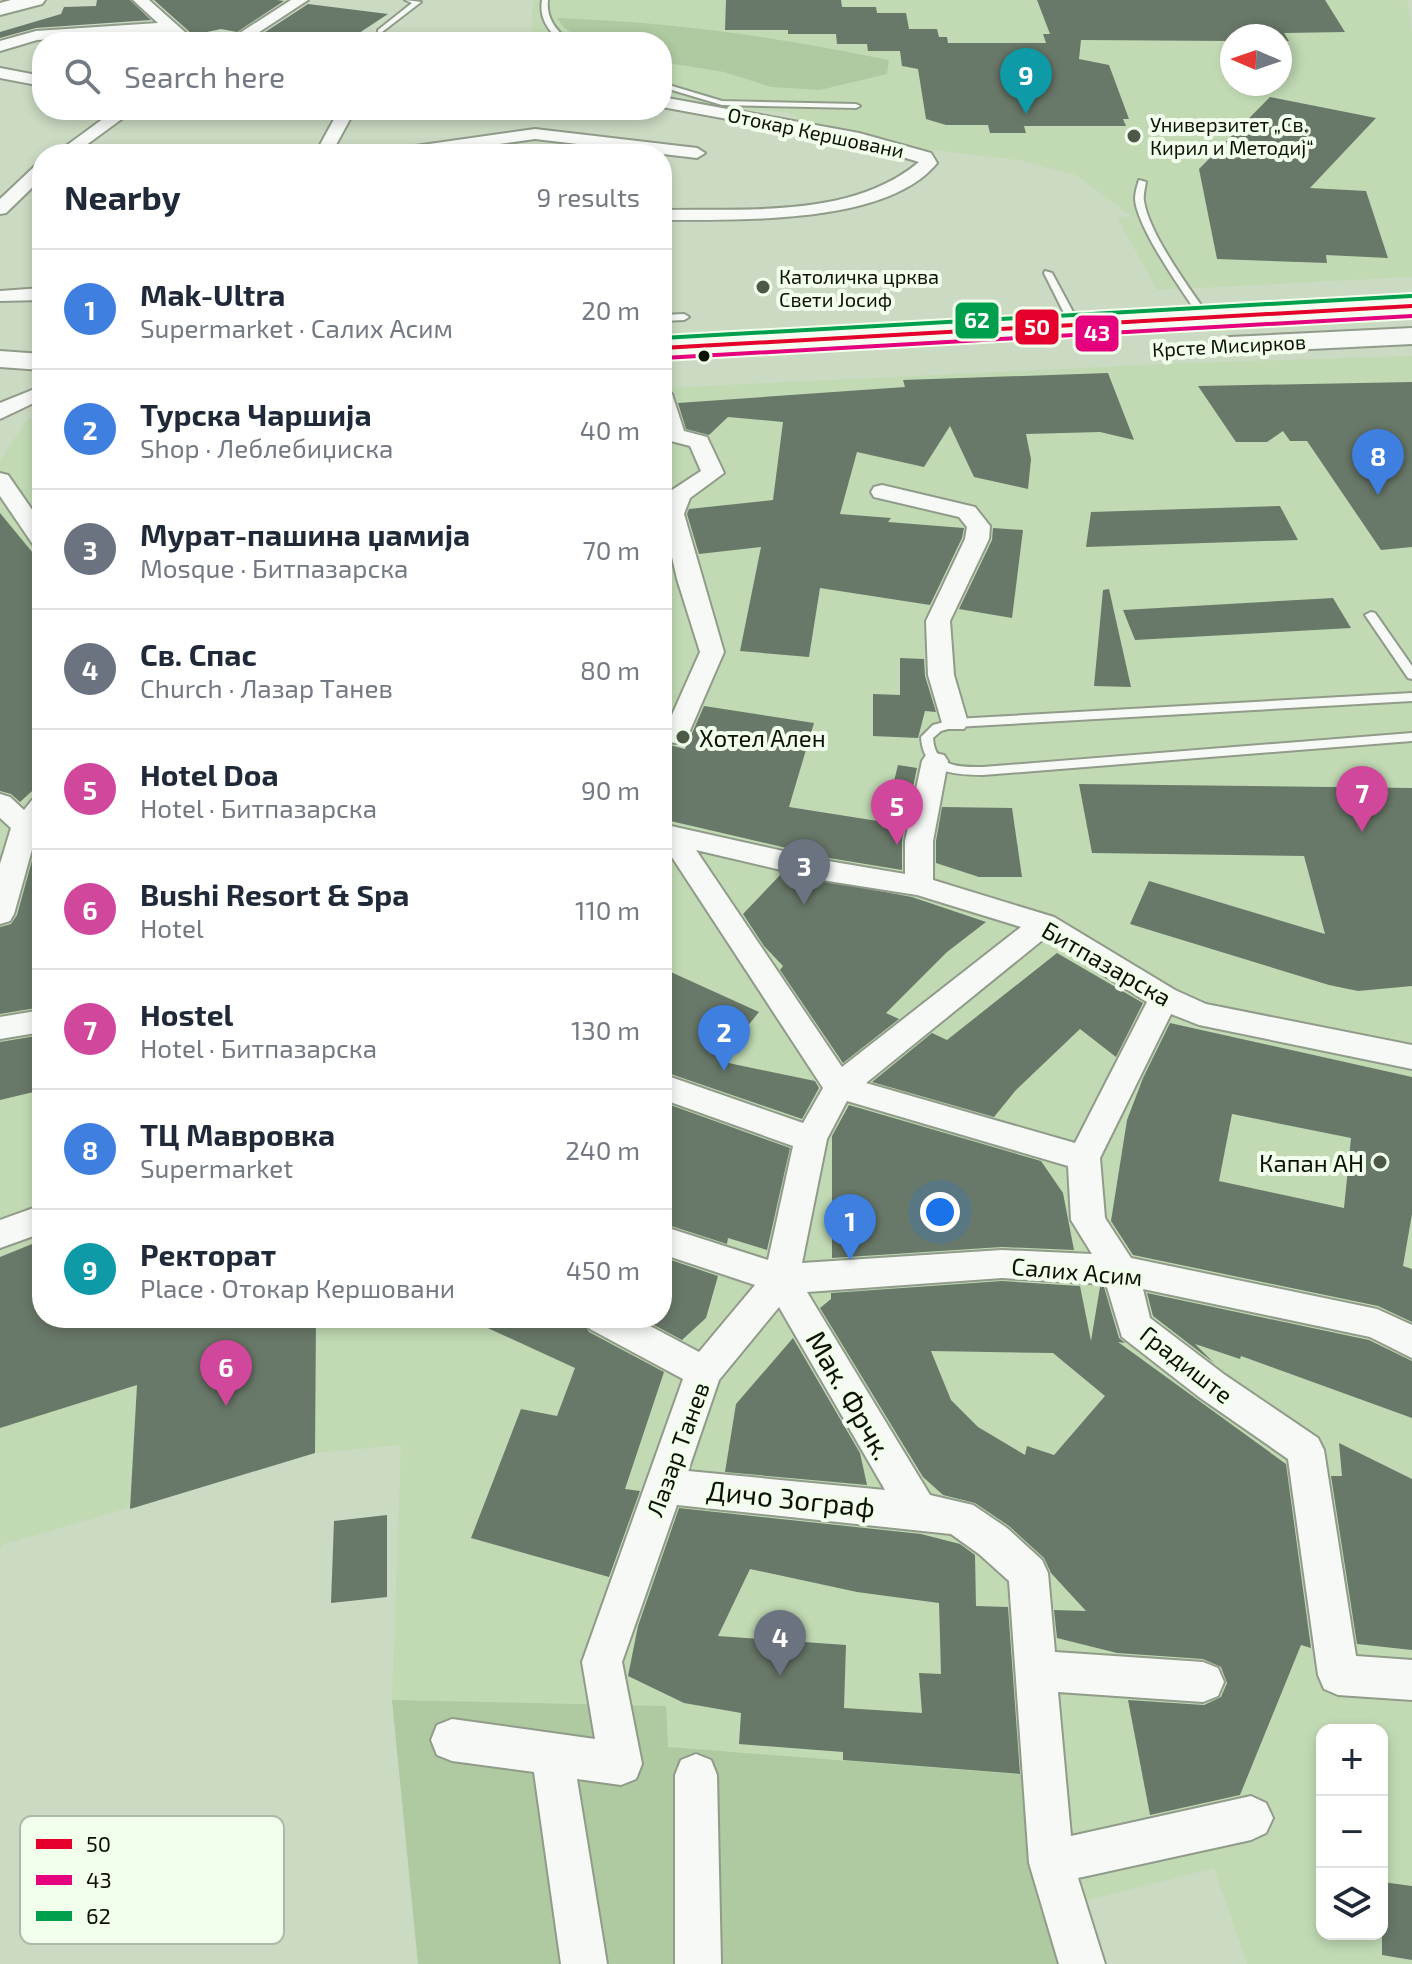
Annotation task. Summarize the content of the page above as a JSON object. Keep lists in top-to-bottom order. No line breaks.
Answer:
{"streets":{"street":["Отокар Кершовани","Крсте Мисирков","Битпазарска","Салих Асим","Градиште","Мак. Фрчк.","Лазар Танев","Дичо Зограф"]},"crossings":[["Битпазарска","Лазар Танев"],["Салих Асим","Градиште"],["Салих Асим","Мак. Фрчк."],["Салих Асим","Лазар Танев"],["Мак. Фрчк.","Лазар Танев"],["Мак. Фрчк.","Дичо Зограф"],["Лазар Танев","Дичо Зограф"]],"places":["Универзитет „Св. Кирил и Методиј“","Католичка црква Свети Јосиф","Хотел Ален","Капан АН"],"lines":["transit line 62","transit line 50","transit line 43"],"legend":["50","43","62"],"north":"left","page":{"search":"Search here","pins":["9","8","7","5","3","2","1","6","4"],"heading":["Nearby","9 results"],"list":[{"mark":"1","name":"Mak-Ultra","note":"Supermarket · Салих Асим","value":"20 m"},{"mark":"2","name":"Турска Чаршија","note":"Shop · Леблебиџиска","value":"40 m"},{"mark":"3","name":"Мурат-пашина џамија","note":"Mosque · Битпазарска","value":"70 m"},{"mark":"4","name":"Св. Спас","note":"Church · Лазар Танев","value":"80 m"},{"mark":"5","name":"Hotel Doa","note":"Hotel · Битпазарска","value":"90 m"},{"mark":"6","name":"Bushi Resort & Spa","note":"Hotel","value":"110 m"},{"mark":"7","name":"Hostel","note":"Hotel · Битпазарска","value":"130 m"},{"mark":"8","name":"ТЦ Мавровка","note":"Supermarket","value":"240 m"},{"mark":"9","name":"Ректорат","note":"Place · Отокар Кершовани","value":"450 m"}],"map_buttons":["+","−"]}}
